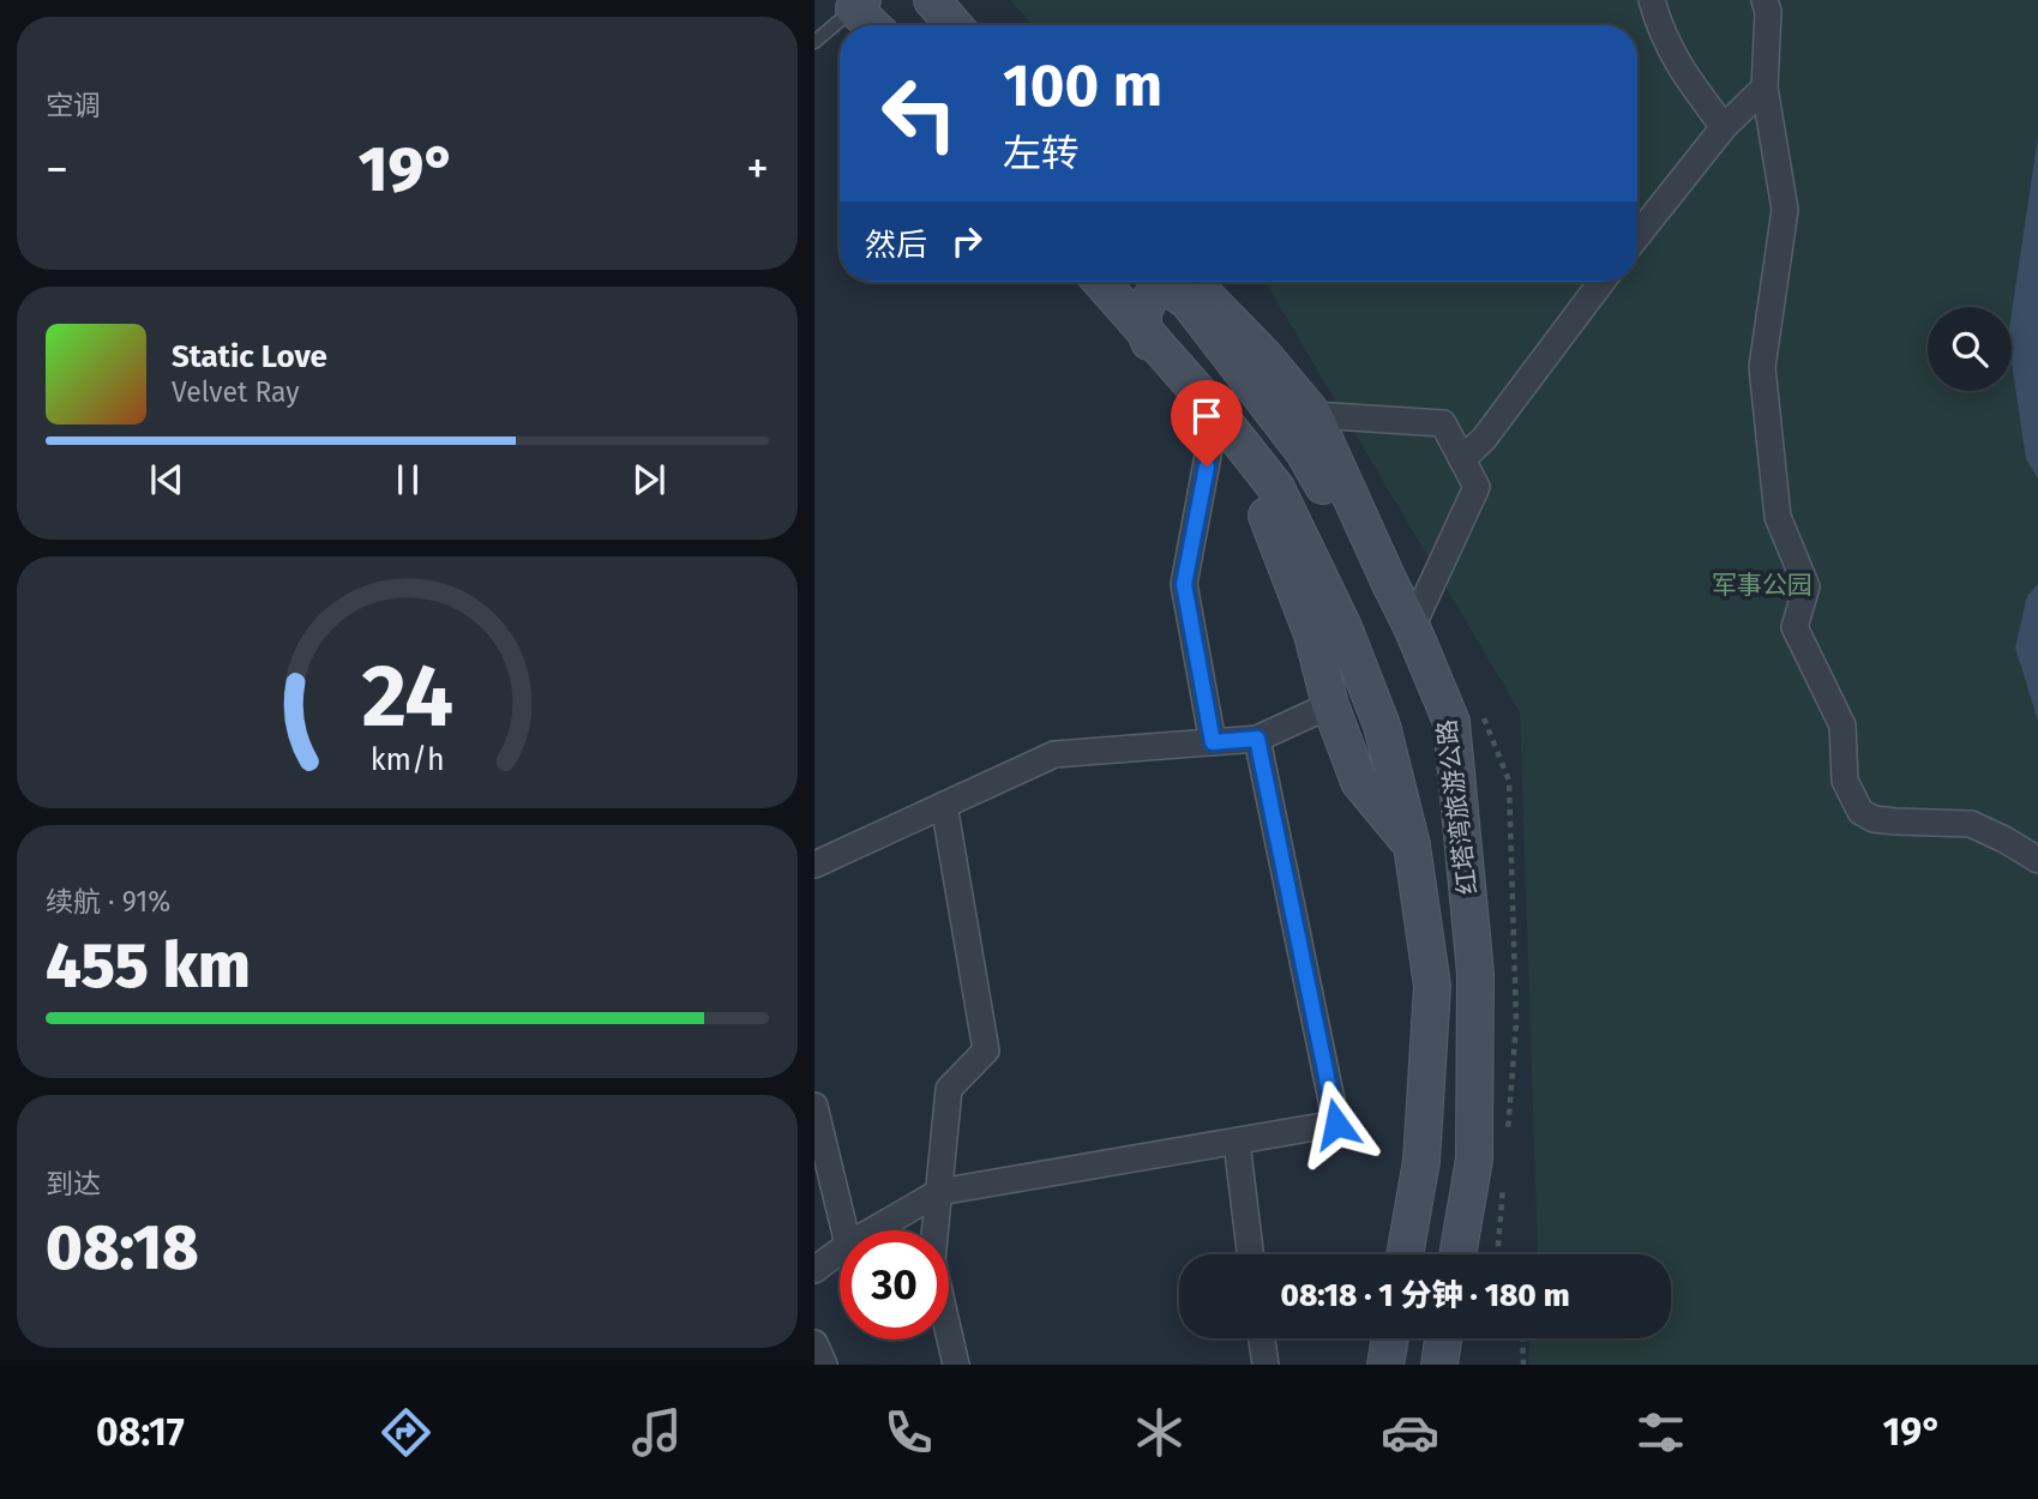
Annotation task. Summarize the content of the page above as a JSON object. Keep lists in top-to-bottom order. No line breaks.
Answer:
{"streets":{"main road":["红塔湾旅游公路"]},"parks":["军事公园"],"page":{"tile":["空调",["续航 · 91%","455 km"],["到达","08:18"]],"turn":["100 m","左转"],"heat":["−","19°","+"],"then":"然后","song":["Static Love","Velvet Ray"],"limit":"30","trip":"08:18 · 1 分钟 · 180 m","tabs":["08:17","19°"],"gauge":["24","km/h"]}}
